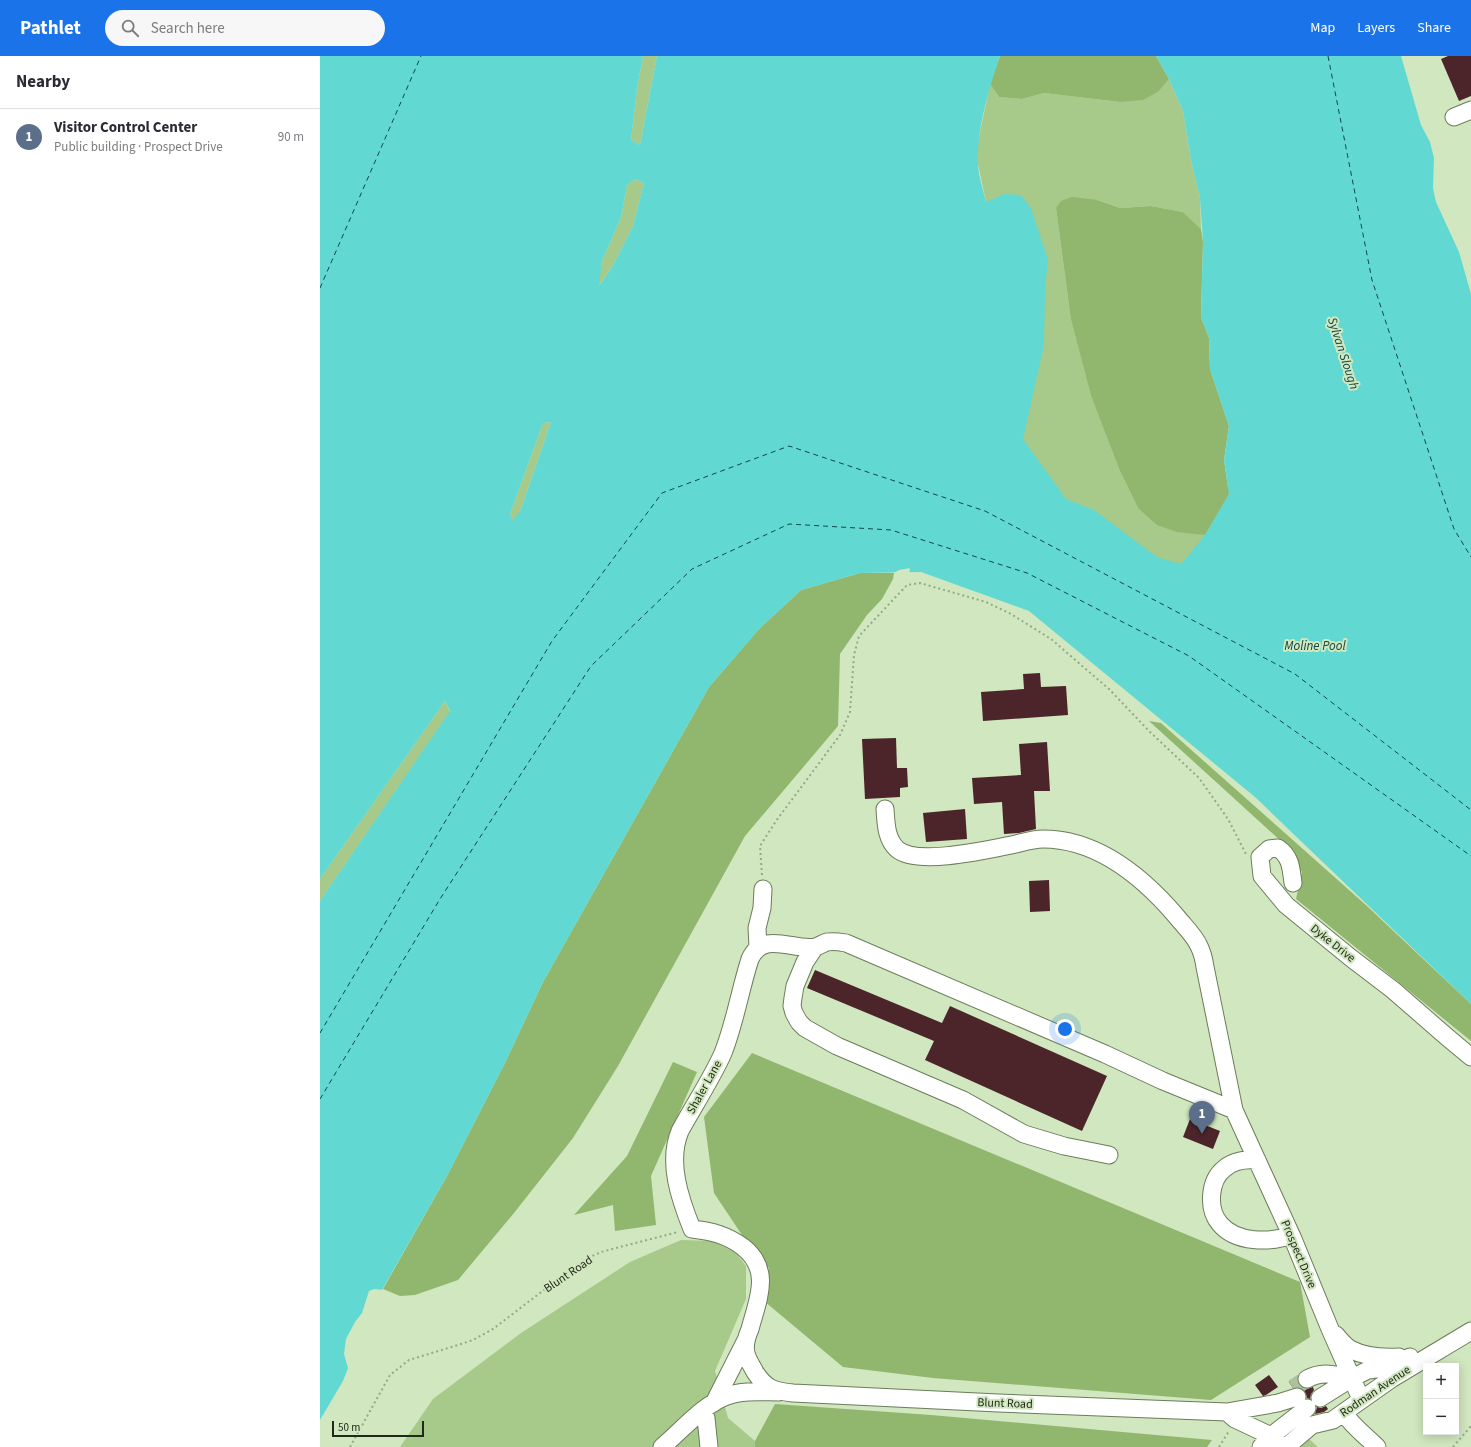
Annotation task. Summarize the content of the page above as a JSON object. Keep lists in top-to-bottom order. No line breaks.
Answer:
{"streets":{"street":["Dyke Drive","Shaler Lane","Prospect Drive","Blunt Road","Rodman Avenue"]},"crossings":[["Shaler Lane","Blunt Road"],["Prospect Drive","Blunt Road"],["Prospect Drive","Rodman Avenue"],["Blunt Road","Rodman Avenue"]],"water":["Sylvan Slough","Moline Pool"],"scale_bar":"50 m","page":{"header":"Pathlet","search":"Search here","nav":["Map","Layers","Share"],"heading":"Nearby","list":[{"mark":"1","name":"Visitor Control Center","note":"Public building · Prospect Drive","value":"90 m"}],"pins":"1","map_buttons":["+","−"],"scale":"50 m"}}
